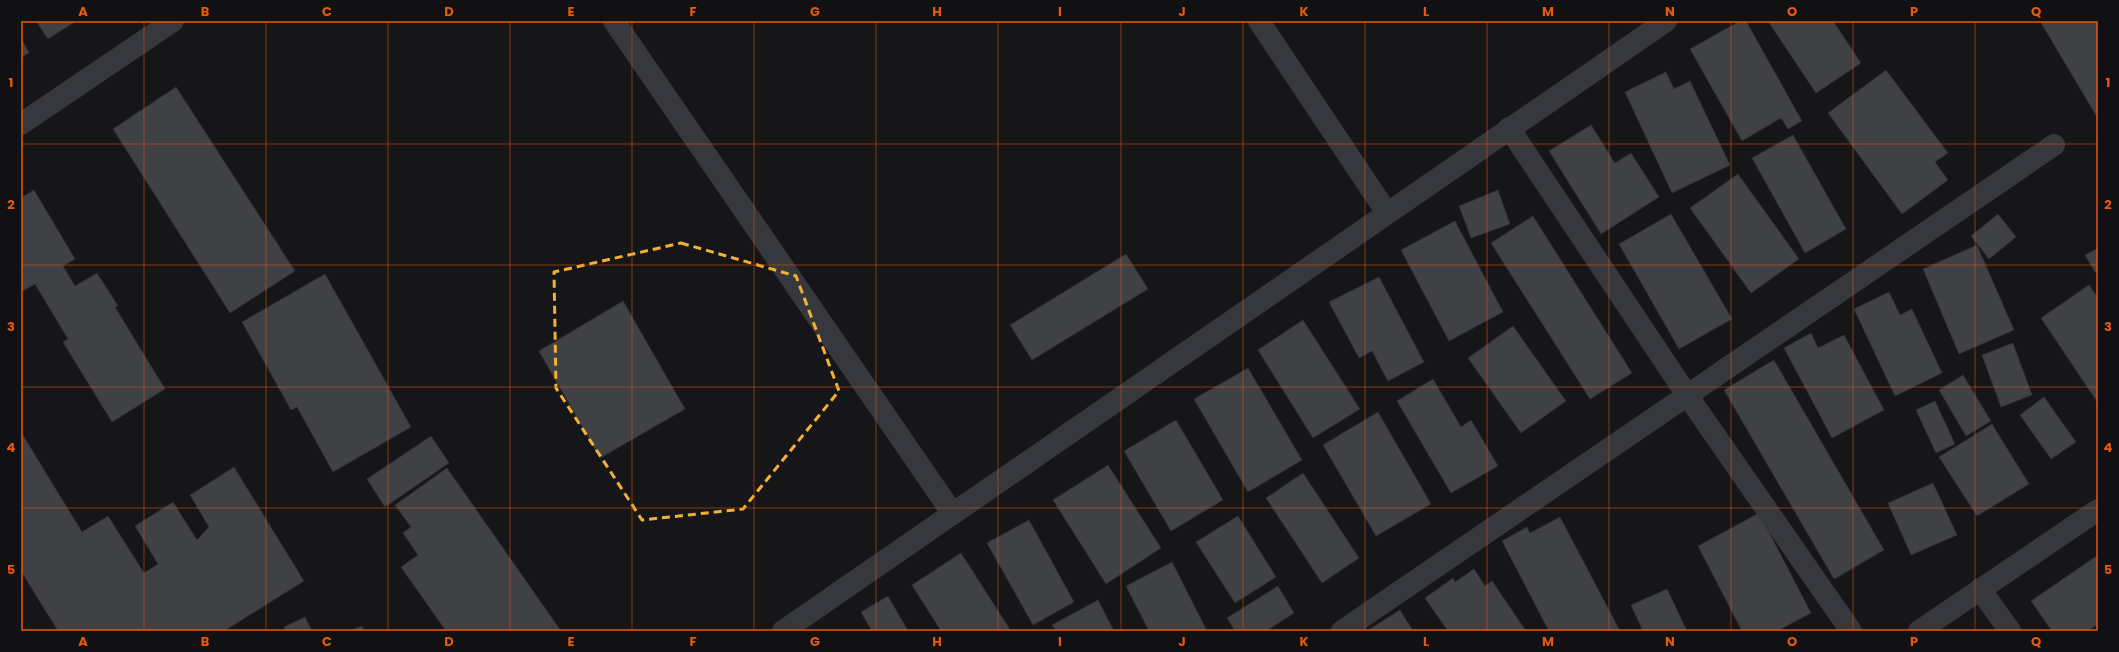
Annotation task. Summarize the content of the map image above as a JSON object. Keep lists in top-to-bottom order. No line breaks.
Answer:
{"grid":{"columns":["A","B","C","D","E","F","G","H","I","J","K","L","M","N","O","P","Q"],"rows":["1","2","3","4","5"]}}
